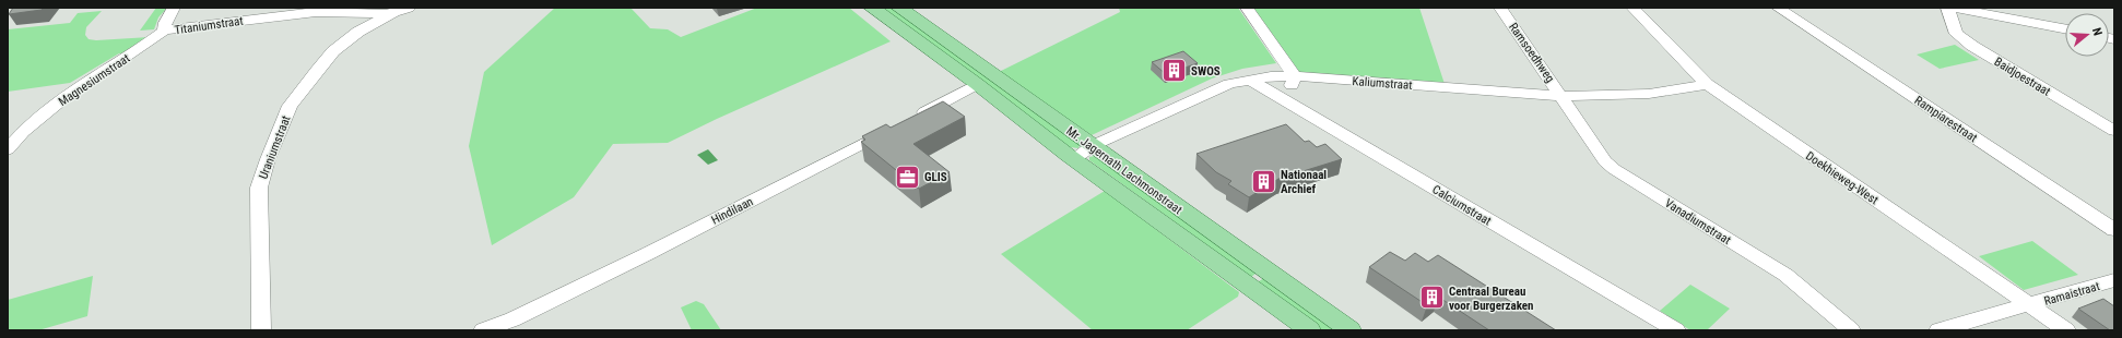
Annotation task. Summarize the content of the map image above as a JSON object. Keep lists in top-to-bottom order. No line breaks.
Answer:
{"streets":{"main road":["Mr. Jagernath Lachmonstraat"],"street":["Titaniumstraat","Ramsoedhweg","Baidjoestraat","Magnesiumstraat","Kaliumstraat","Rampiarestraat","Uraniumstraat","Doekhieweg-West","Calciumstraat","Hindilaan","Vanadiumstraat","Ramaistraat"]},"crossings":[["Titaniumstraat","Magnesiumstraat"],["Titaniumstraat","Uraniumstraat"],["Ramsoedhweg","Kaliumstraat"],["Ramsoedhweg","Vanadiumstraat"],["Kaliumstraat","Mr. Jagernath Lachmonstraat"],["Kaliumstraat","Doekhieweg-West"],["Kaliumstraat","Calciumstraat"],["Kaliumstraat","Vanadiumstraat"],["Doekhieweg-West","Ramaistraat"]],"places":{"building":["SWOS","Nationaal Archief","Centraal Bureau voor Burgerzaken"],"office":["GLIS"]},"north":"right"}
